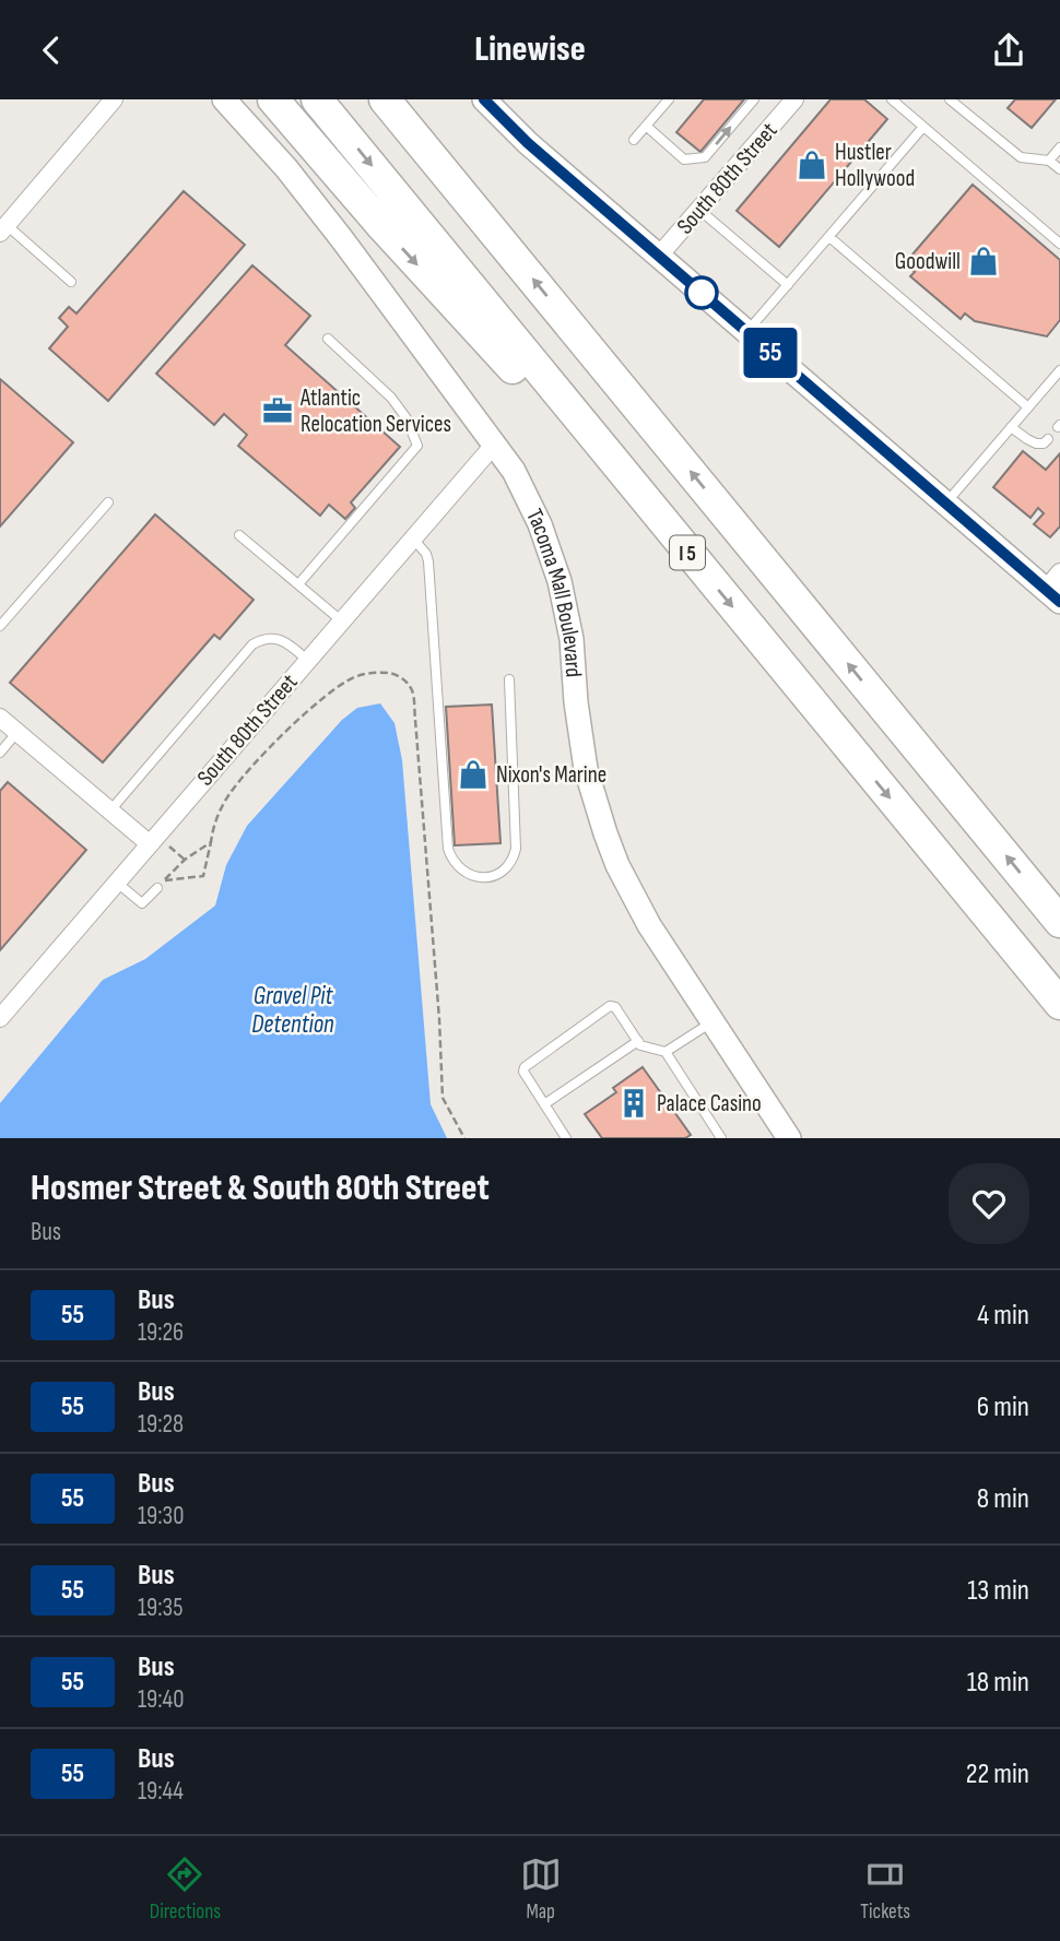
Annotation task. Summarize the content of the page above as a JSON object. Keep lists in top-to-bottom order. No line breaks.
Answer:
{"streets":{"highway":["I 5"],"main road":["Tacoma Mall Boulevard"],"street":["South 80th Street"]},"crossings":[["South 80th Street","Tacoma Mall Boulevard"]],"water":["Gravel Pit Detention"],"places":{"shop":["Hustler Hollywood","Goodwill","Nixon's Marine"],"office":["Atlantic Relocation Services"],"building":["Palace Casino"]},"lines":["bus line 55"],"page":{"header":"Linewise","on_map":"55","heading":["Hosmer Street & South 80th Street","Bus"],"list":[{"mark":"55","name":"Bus","note":"19:26","value":"4 min"},{"mark":"55","name":"Bus","note":"19:28","value":"6 min"},{"mark":"55","name":"Bus","note":"19:30","value":"8 min"},{"mark":"55","name":"Bus","note":"19:35","value":"13 min"},{"mark":"55","name":"Bus","note":"19:40","value":"18 min"},{"mark":"55","name":"Bus","note":"19:44","value":"22 min"}],"tabs":["Directions","Map","Tickets"]}}
